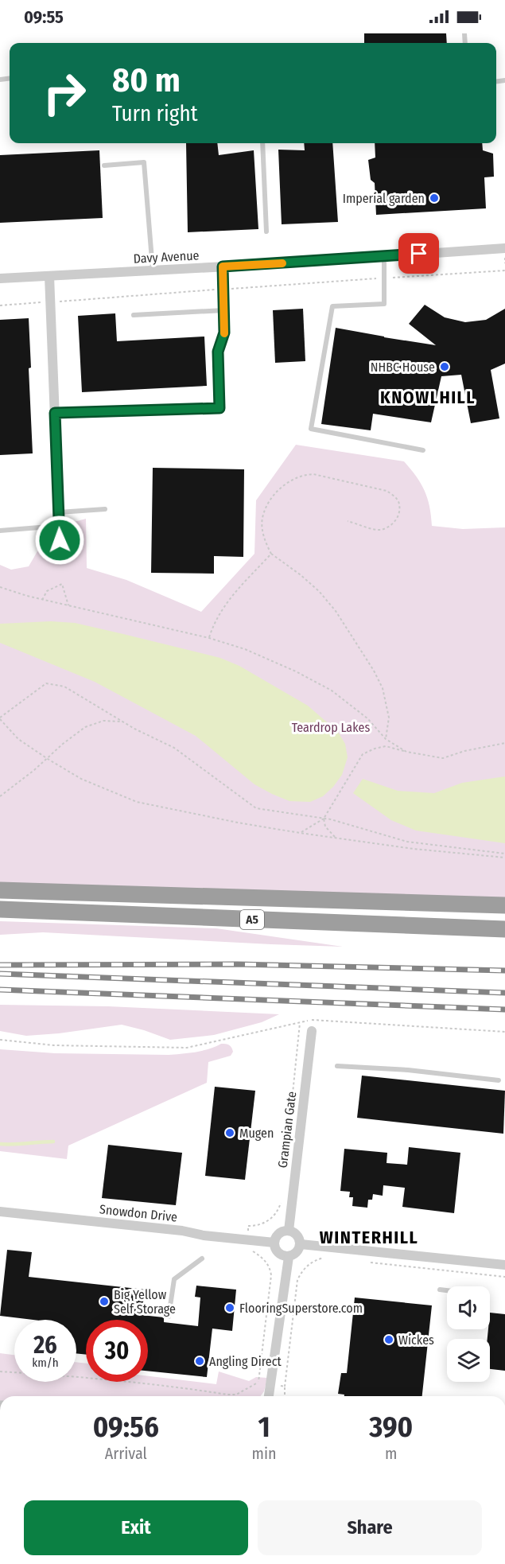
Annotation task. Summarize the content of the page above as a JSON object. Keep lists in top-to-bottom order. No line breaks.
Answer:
{"streets":{"highway":["A5"],"street":["Davy Avenue","Grampian Gate","Snowdon Drive"]},"crossings":[["Grampian Gate","Snowdon Drive"]],"districts":["KNOWLHILL","WINTERHILL"],"parks":["Teardrop Lakes"],"places":["Imperial garden","NHBC House","Mugen","Big Yellow Self Storage","FlooringSuperstore.com","Wickes","Angling Direct"],"page":{"status":"09:55","turn":["80 m","Turn right"],"speed":"26 km/h","limit":"30","eta":["09:56","Arrival","1","min","390","m"],"buttons":["Exit","Share"]}}
